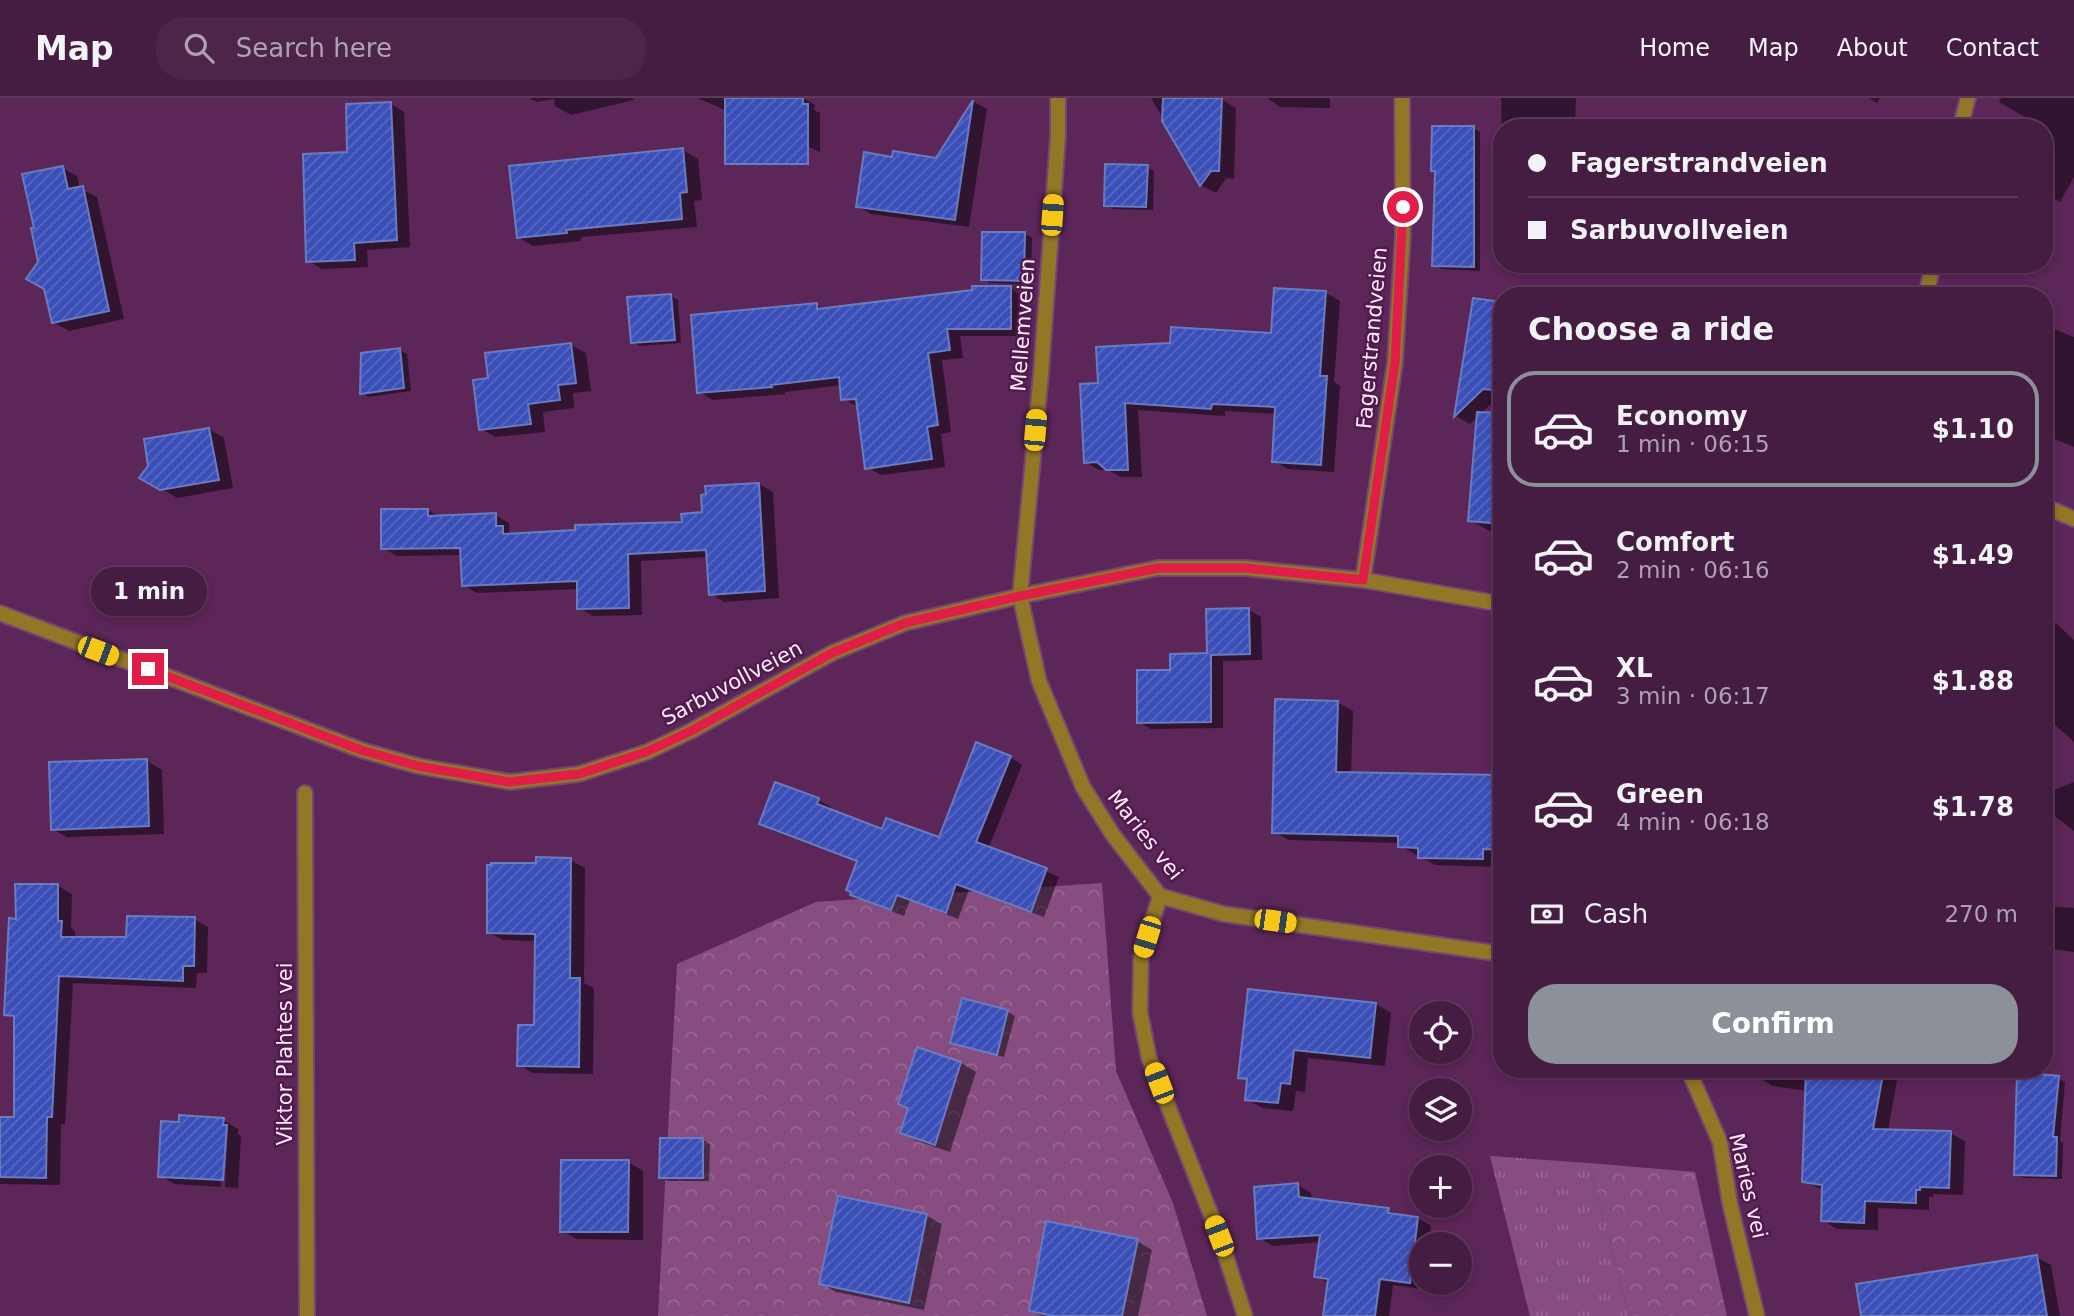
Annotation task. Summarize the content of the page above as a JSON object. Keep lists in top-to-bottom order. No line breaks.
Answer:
{"streets":{"street":["Mellemveien","Fagerstrandveien","Sarbuvollveien","Maries vei","Viktor Plahtes vei"]},"crossings":[["Mellemveien","Sarbuvollveien"],["Mellemveien","Maries vei"],["Fagerstrandveien","Sarbuvollveien"],["Sarbuvollveien","Maries vei"]],"page":{"header":"Map","search":"Search here","nav":["Home","Map","About","Contact"],"banner":["Fagerstrandveien","Sarbuvollveien"],"heading":"Choose a ride","list":[{"name":"Economy","note":"1 min · 06:15","value":"$1.10"},{"name":"Comfort","note":"2 min · 06:16","value":"$1.49"},{"name":"XL","note":"3 min · 06:17","value":"$1.88"},{"name":"Green","note":"4 min · 06:18","value":"$1.78"}],"bubble":"1 min","pay":["Cash","270 m"],"buttons":"Confirm","map_buttons":["+","−"]}}
